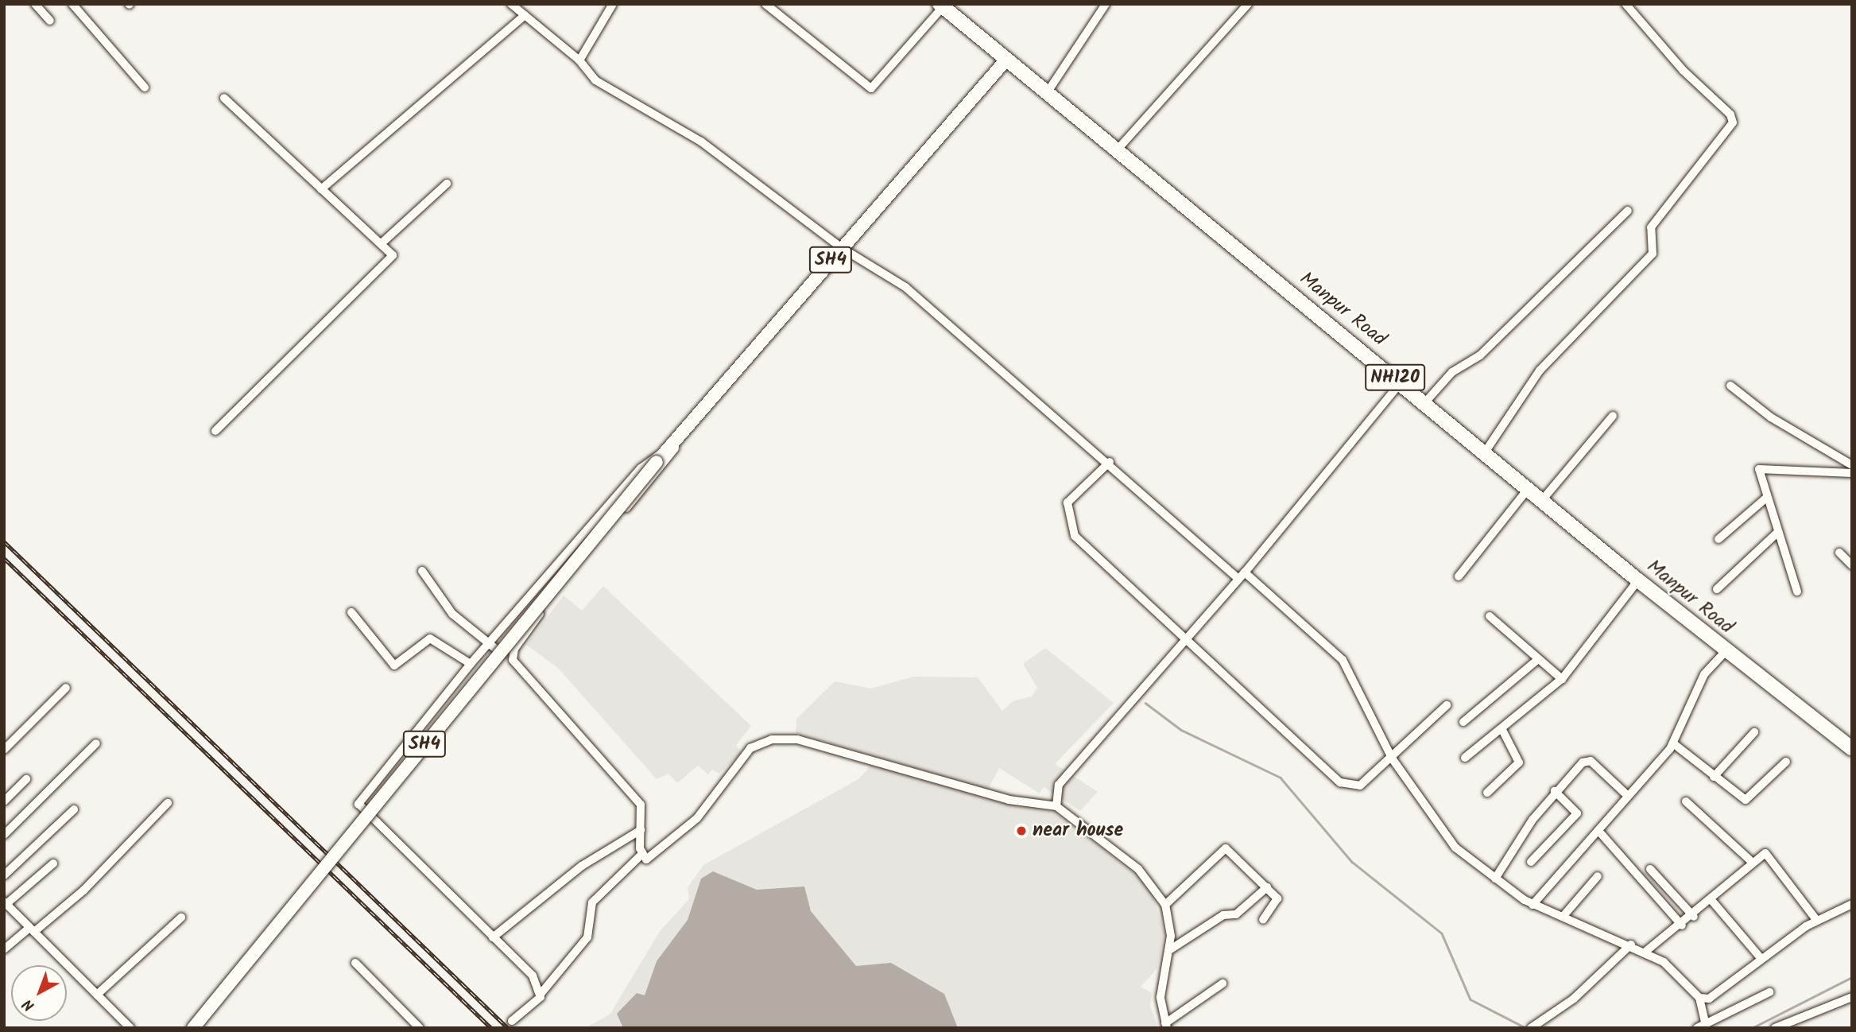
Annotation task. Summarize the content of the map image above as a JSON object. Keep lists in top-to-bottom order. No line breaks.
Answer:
{"streets":{"highway":["Manpur Road","NH120"],"main road":["SH4"]},"crossings":[["SH4","Manpur Road"]],"places":["near house"],"north":"bottom left"}
